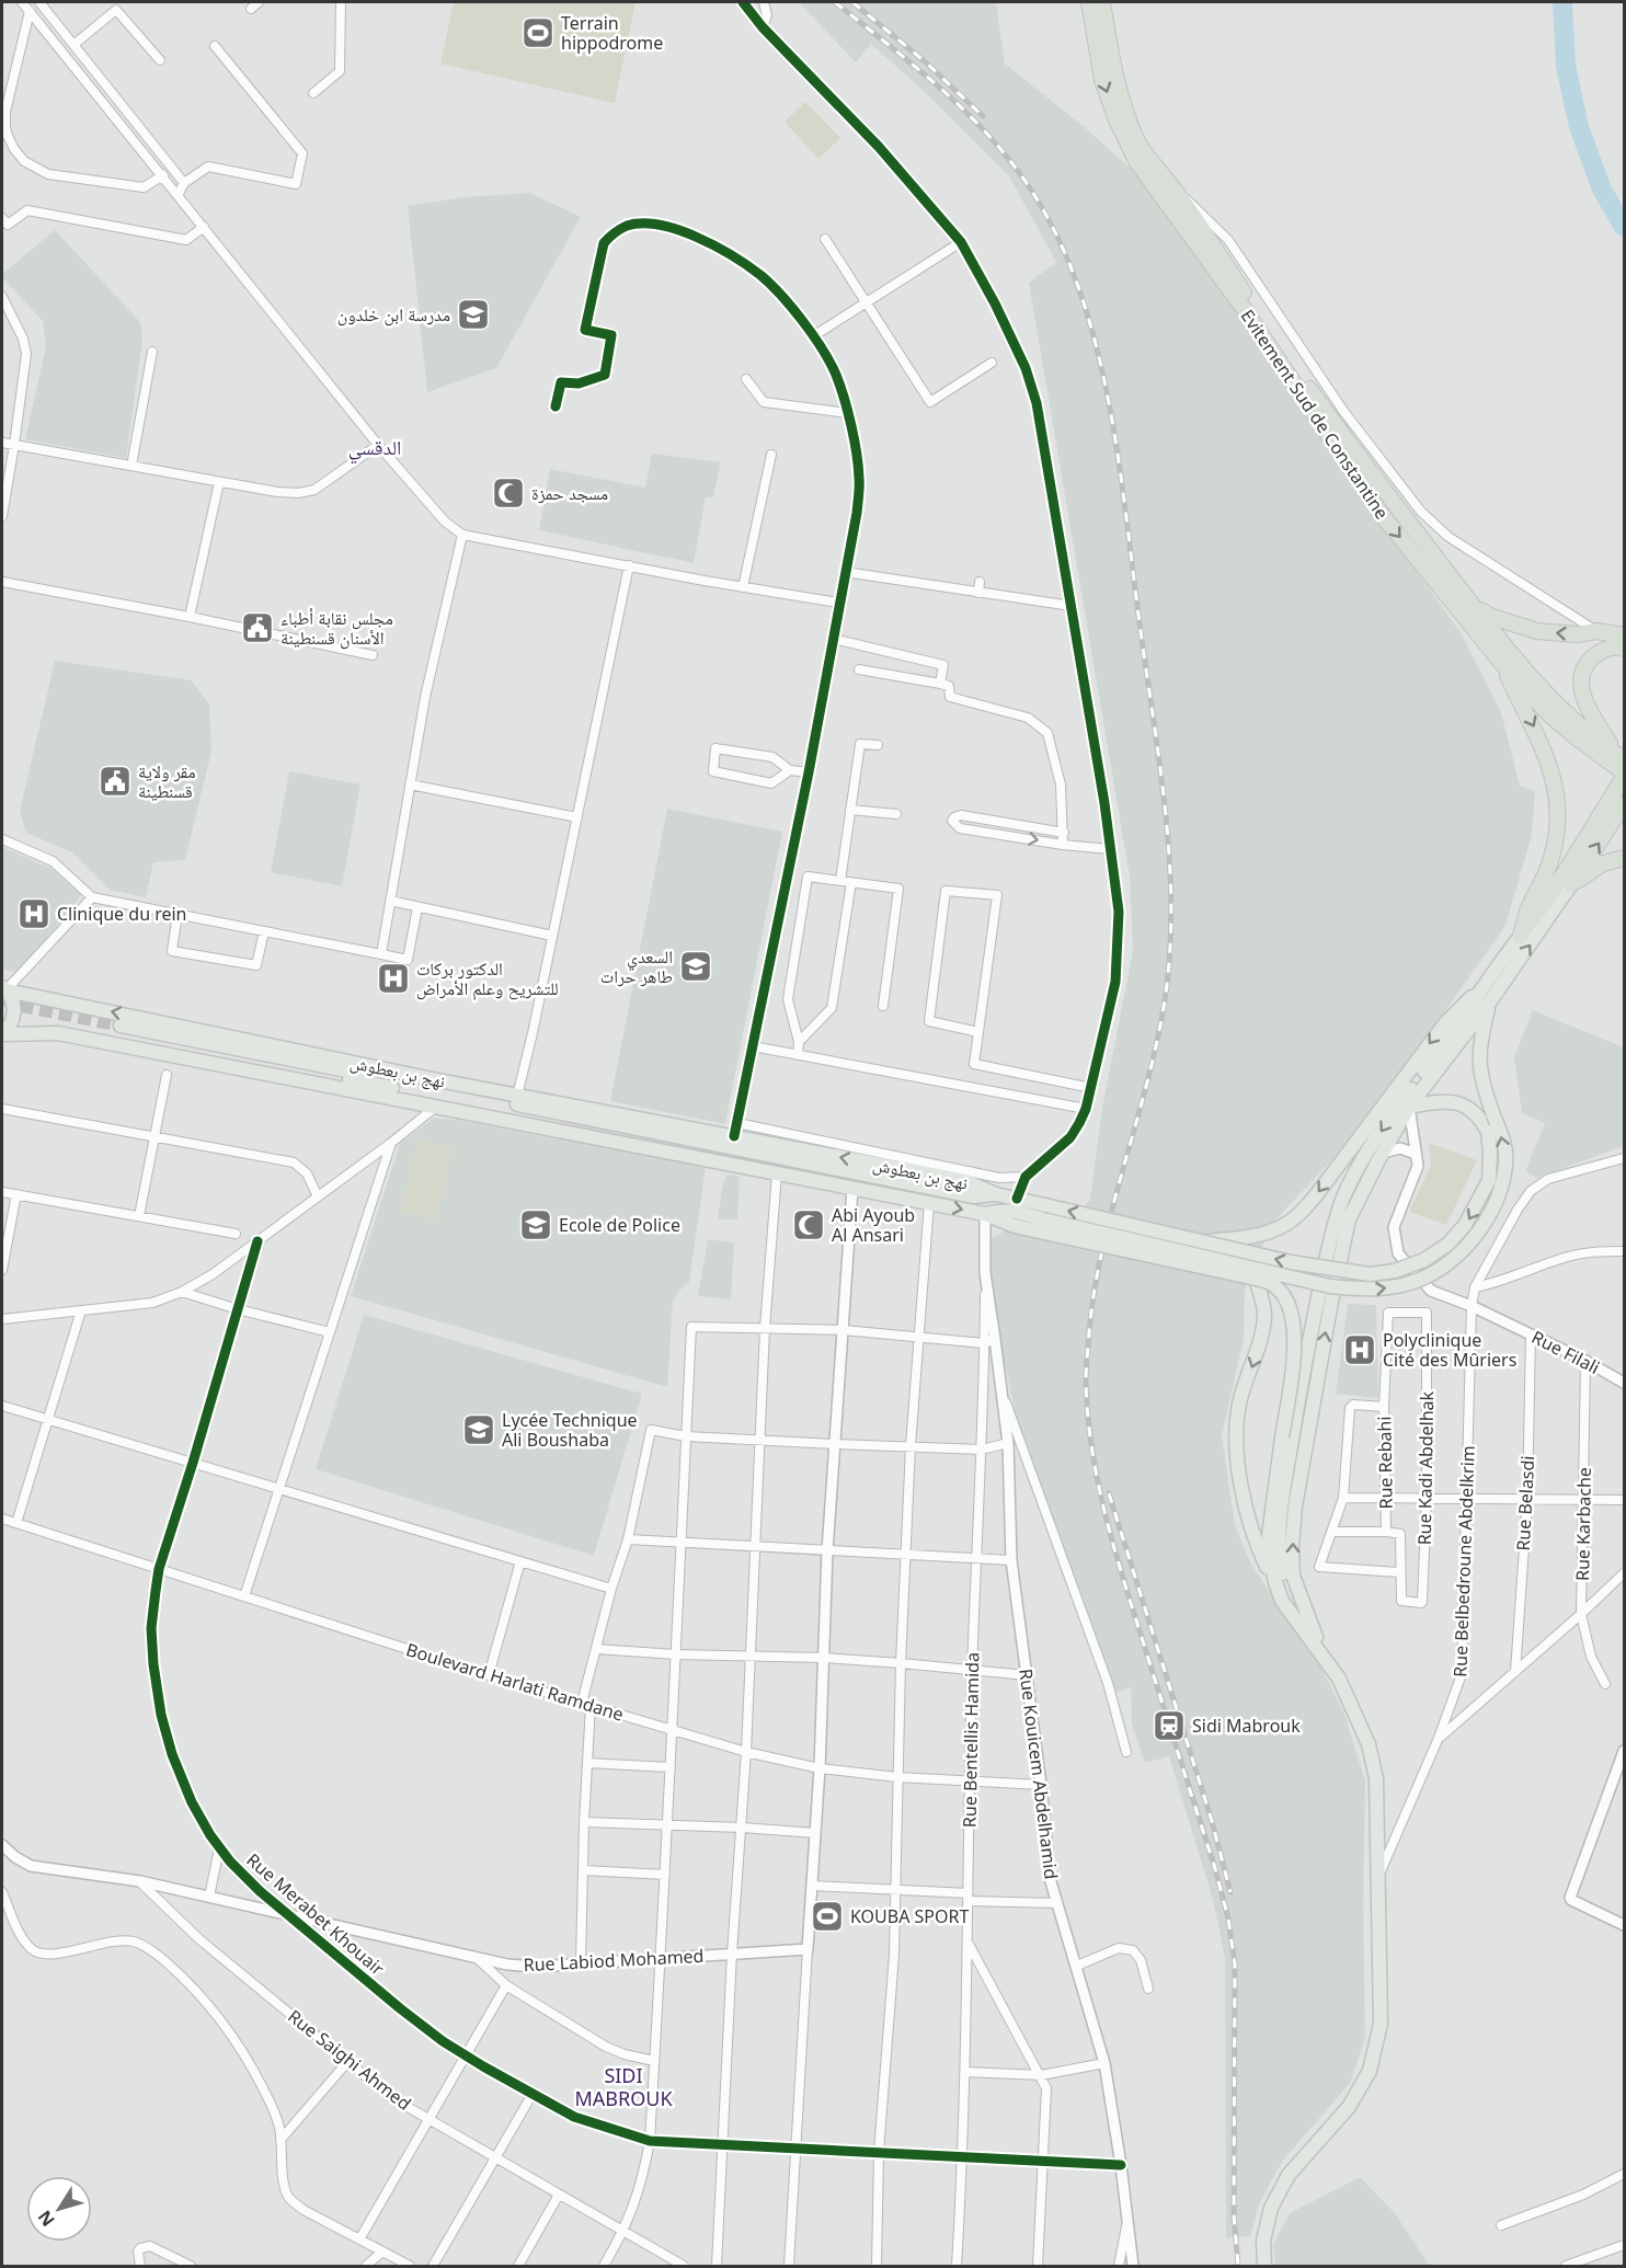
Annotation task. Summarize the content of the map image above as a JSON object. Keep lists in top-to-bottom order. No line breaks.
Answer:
{"streets":{"highway":["Evitement Sud de Constantine"],"main road":["نهج بن بعطوش"],"street":["Rue Filali","Rue Rebahi","Rue Kadi Abdelhak","Rue Belasdi","Rue Karbache","Rue Belbedroune Abdelkrim","Boulevard Harlati Ramdane","Rue Bentellis Hamida","Rue Kouicem Abdelhamid","Rue Merabet Khouair","Rue Labiod Mohamed","Rue Saighi Ahmed"]},"crossings":[["Rue Filali","Rue Belasdi"],["Rue Filali","Rue Karbache"],["Rue Filali","Rue Belbedroune Abdelkrim"],["Rue Rebahi","Rue Kadi Abdelhak"],["Boulevard Harlati Ramdane","Rue Bentellis Hamida"],["Boulevard Harlati Ramdane","Rue Kouicem Abdelhamid"],["Boulevard Harlati Ramdane","Rue Merabet Khouair"],["Rue Bentellis Hamida","Rue Kouicem Abdelhamid"],["Rue Bentellis Hamida","Rue Merabet Khouair"],["Rue Kouicem Abdelhamid","Rue Merabet Khouair"],["Rue Merabet Khouair","Rue Labiod Mohamed"],["Rue Labiod Mohamed","Rue Saighi Ahmed"]],"districts":["الدقسي","SIDI MABROUK"],"places":{"sports":["Terrain hippodrome","KOUBA SPORT"],"school or university":["مدرسة ابن خلدون","السعدي طاهر حرات","Ecole de Police","Lycée Technique Ali Boushaba"],"mosque":["مسجد حمزة","Abi Ayoub Al Ansari"],"public building":["مجلس نقابة أطباء الأسنان قسنطينة","مقر ولاية قسنطينة"],"hospital":["Clinique du rein","الدكتور بركات للتشريح وعلم الأمراض","Polyclinique Cité des Mûriers"],"station":["Sidi Mabrouk"]},"north":"bottom left"}
